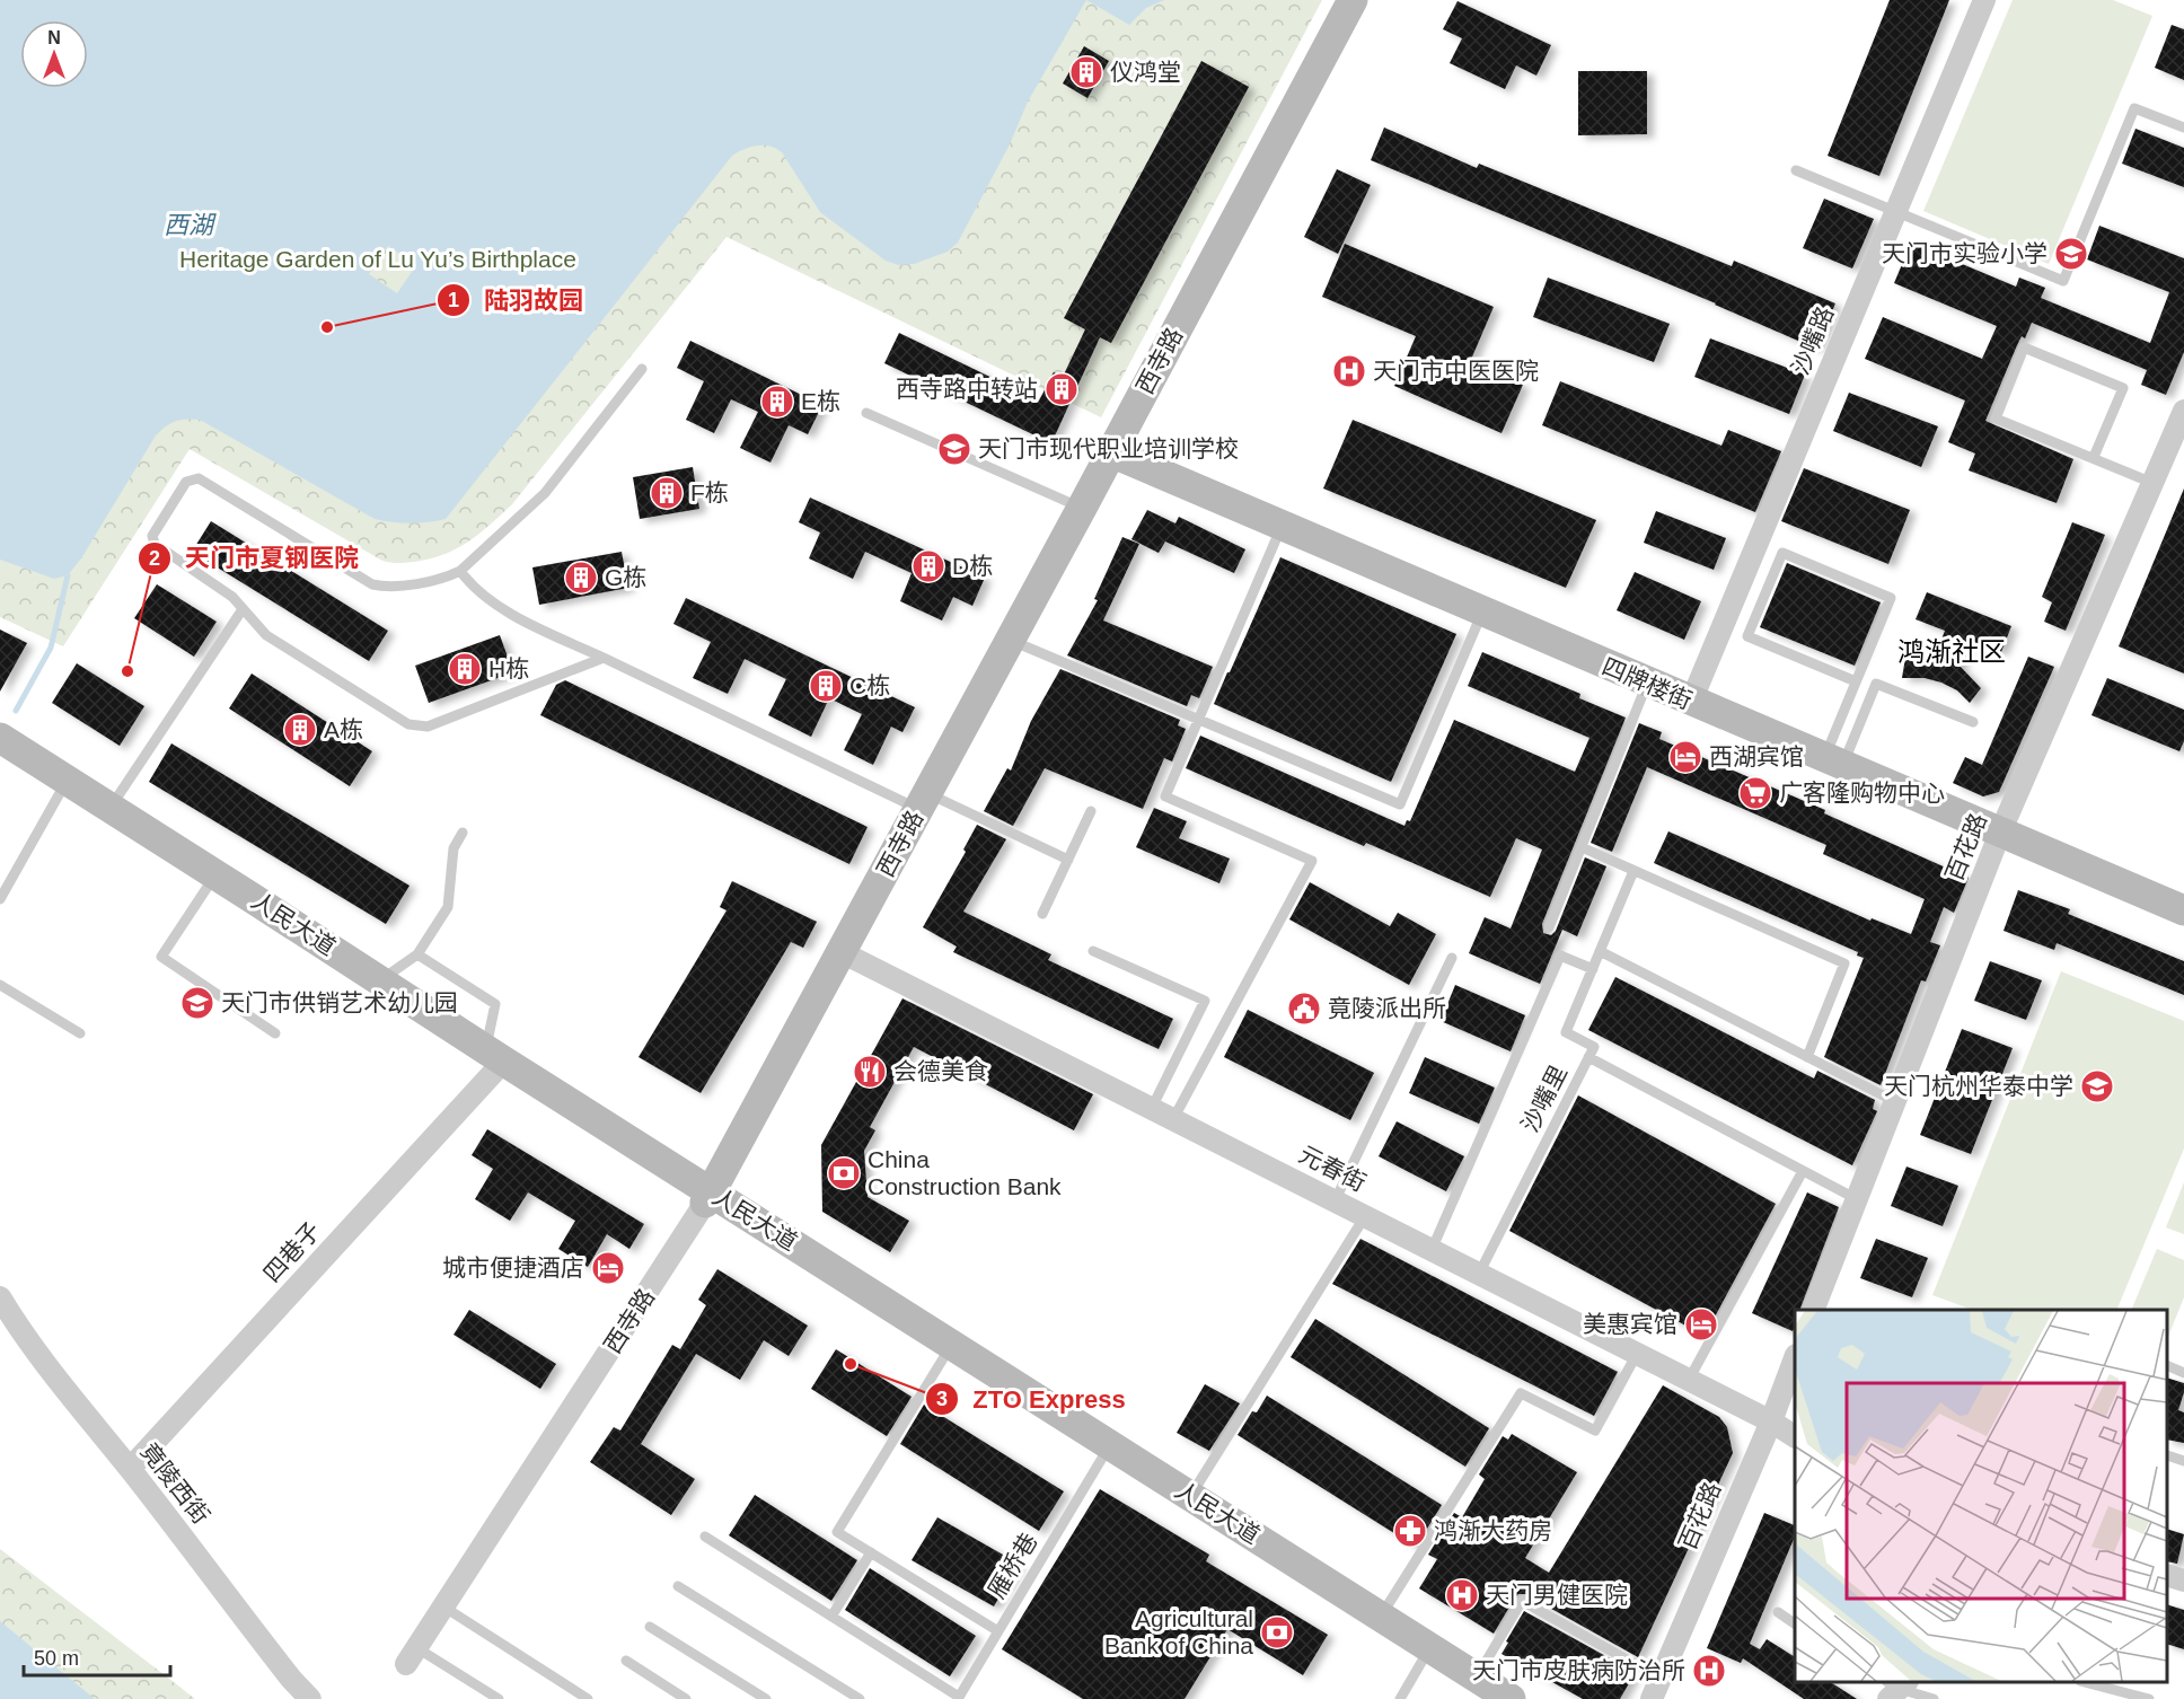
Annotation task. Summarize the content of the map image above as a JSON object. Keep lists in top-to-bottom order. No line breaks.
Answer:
{"streets":{"main road":["西寺路","四牌楼街","人民大道"],"street":["沙嘴路","百花路","元春街","四巷子","竟陵西街"],"lane":["沙嘴里","雁桥巷"]},"crossings":[["沙嘴路","四牌楼街"],["西寺路","四牌楼街"],["西寺路","人民大道"],["西寺路","元春街"],["四牌楼街","百花路"],["百花路","元春街"],["人民大道","四巷子"],["人民大道","雁桥巷"],["沙嘴里","元春街"],["四巷子","竟陵西街"]],"districts":["鸿渐社区"],"water":["西湖"],"parks":["Heritage Garden of Lu Yu’s Birthplace"],"places":{"building":["仪鸿堂","西寺路中转站","E栋","F栋","D栋","G栋","H栋","C栋","A栋"],"school or university":["天门市实验小学","天门市现代职业培训学校","天门市供销艺术幼儿园","天门杭州华泰中学"],"other":["陆羽故园","天门市夏钢医院","ZTO Express"],"hospital":["天门市中医医院","天门男健医院","天门市皮肤病防治所"],"hotel":["西湖宾馆","城市便捷酒店","美惠宾馆"],"supermarket":["广客隆购物中心"],"public building":["竟陵派出所"],"restaurant":["会德美食"],"bank":["China Construction Bank","Agricultural Bank of China"],"pharmacy":["鸿渐大药房"]},"scale_bar":"50 m","north":"top"}
